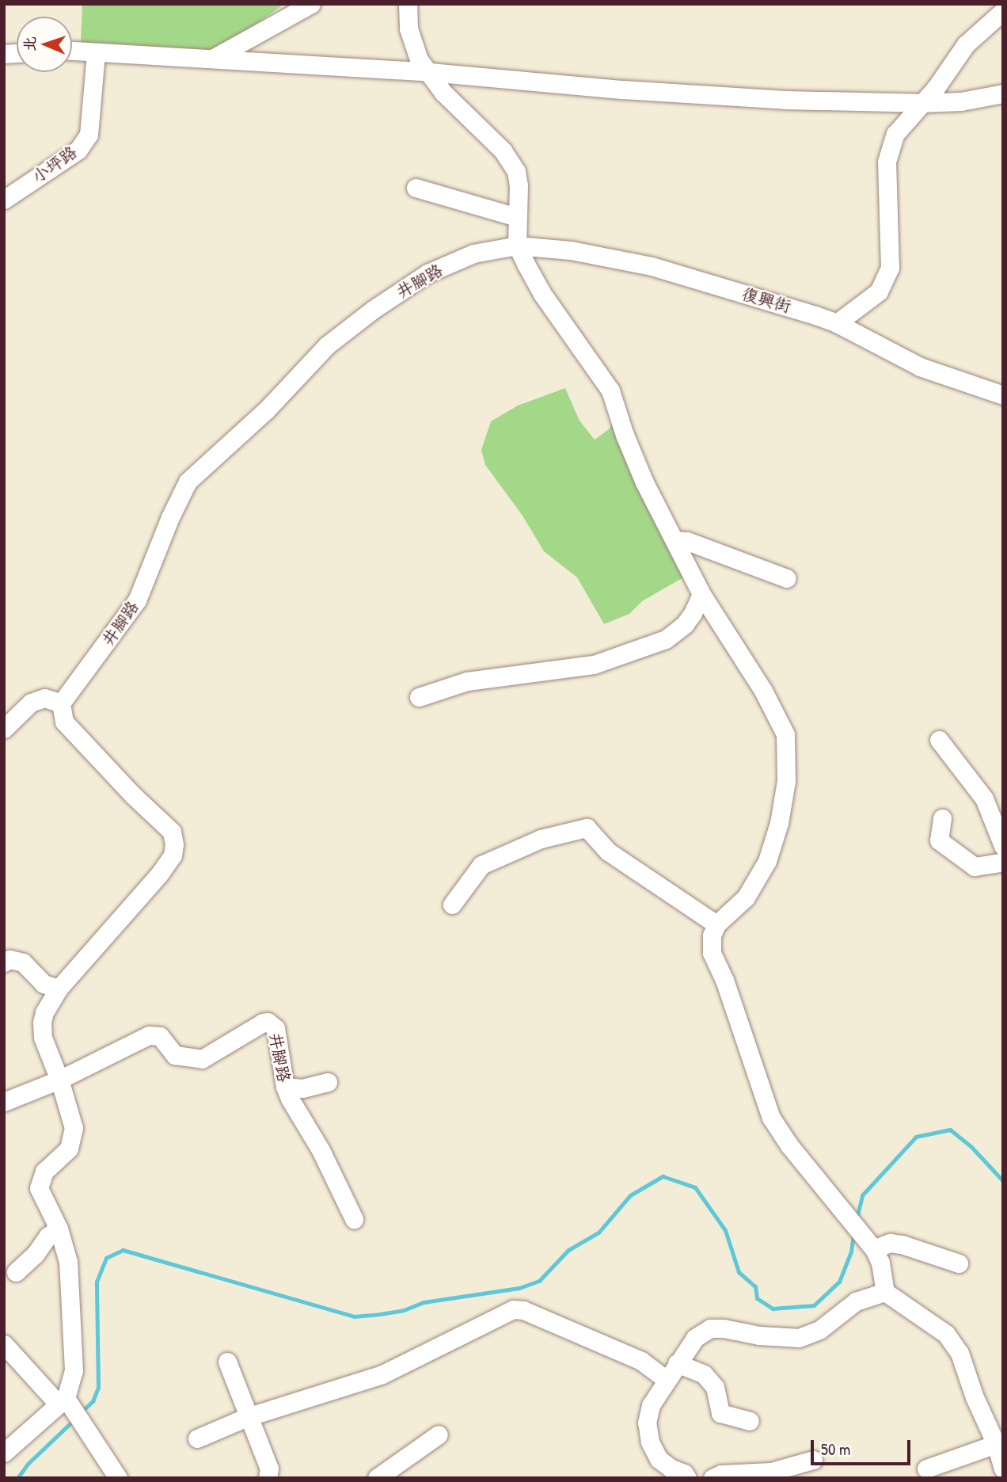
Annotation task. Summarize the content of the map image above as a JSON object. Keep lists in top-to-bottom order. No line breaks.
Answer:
{"streets":{"street":["小坪路","井腳路","復興街"]},"crossings":[["井腳路","復興街"]],"scale_bar":"50 m","north":"left"}
